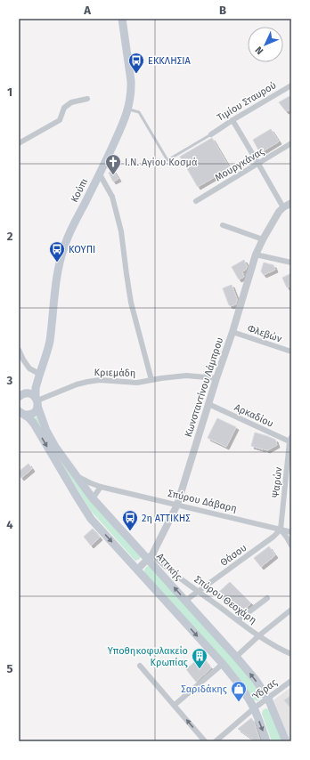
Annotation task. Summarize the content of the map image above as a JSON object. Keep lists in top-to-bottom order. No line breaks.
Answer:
{"streets":{"main road":["Κούπι","Αττικής"],"street":["Τιμίου Σταυρού","Μουργκάνας","Φλεβών","Κριεμάδη","Κωνσταντίνου Λάμπρου","Αρκαδίου","Ψαρών","Σπύρου Δάβαρη","Θάσου","Σπύρου Θεοχάρη","Ύδρας"]},"crossings":[["Φλεβών","Κωνσταντίνου Λάμπρου"],["Κριεμάδη","Κωνσταντίνου Λάμπρου"],["Κριεμάδη","Αττικής"],["Κωνσταντίνου Λάμπρου","Αρκαδίου"],["Κωνσταντίνου Λάμπρου","Σπύρου Δάβαρη"],["Κωνσταντίνου Λάμπρου","Αττικής"],["Κωνσταντίνου Λάμπρου","Σπύρου Θεοχάρη"],["Αρκαδίου","Ψαρών"],["Ψαρών","Σπύρου Δάβαρη"],["Ψαρών","Θάσου"],["Σπύρου Δάβαρη","Θάσου"],["Σπύρου Δάβαρη","Αττικής"],["Θάσου","Αττικής"],["Θάσου","Σπύρου Θεοχάρη"],["Αττικής","Σπύρου Θεοχάρη"],["Αττικής","Ύδρας"]],"places":{"bus stop":["ΕΚΚΛΗΣΙΑ","ΚΟΥΠΙ","2η ΑΤΤΙΚΗΣ"],"church":["Ι.Ν. Αγίου Κοσμά"],"building":["Υποθηκοφυλακείο Κρωπίας"],"shop":["Σαριδάκης"]},"north":"bottom left","grid":{"columns":["A","B"],"rows":["1","2","3","4","5"]}}
